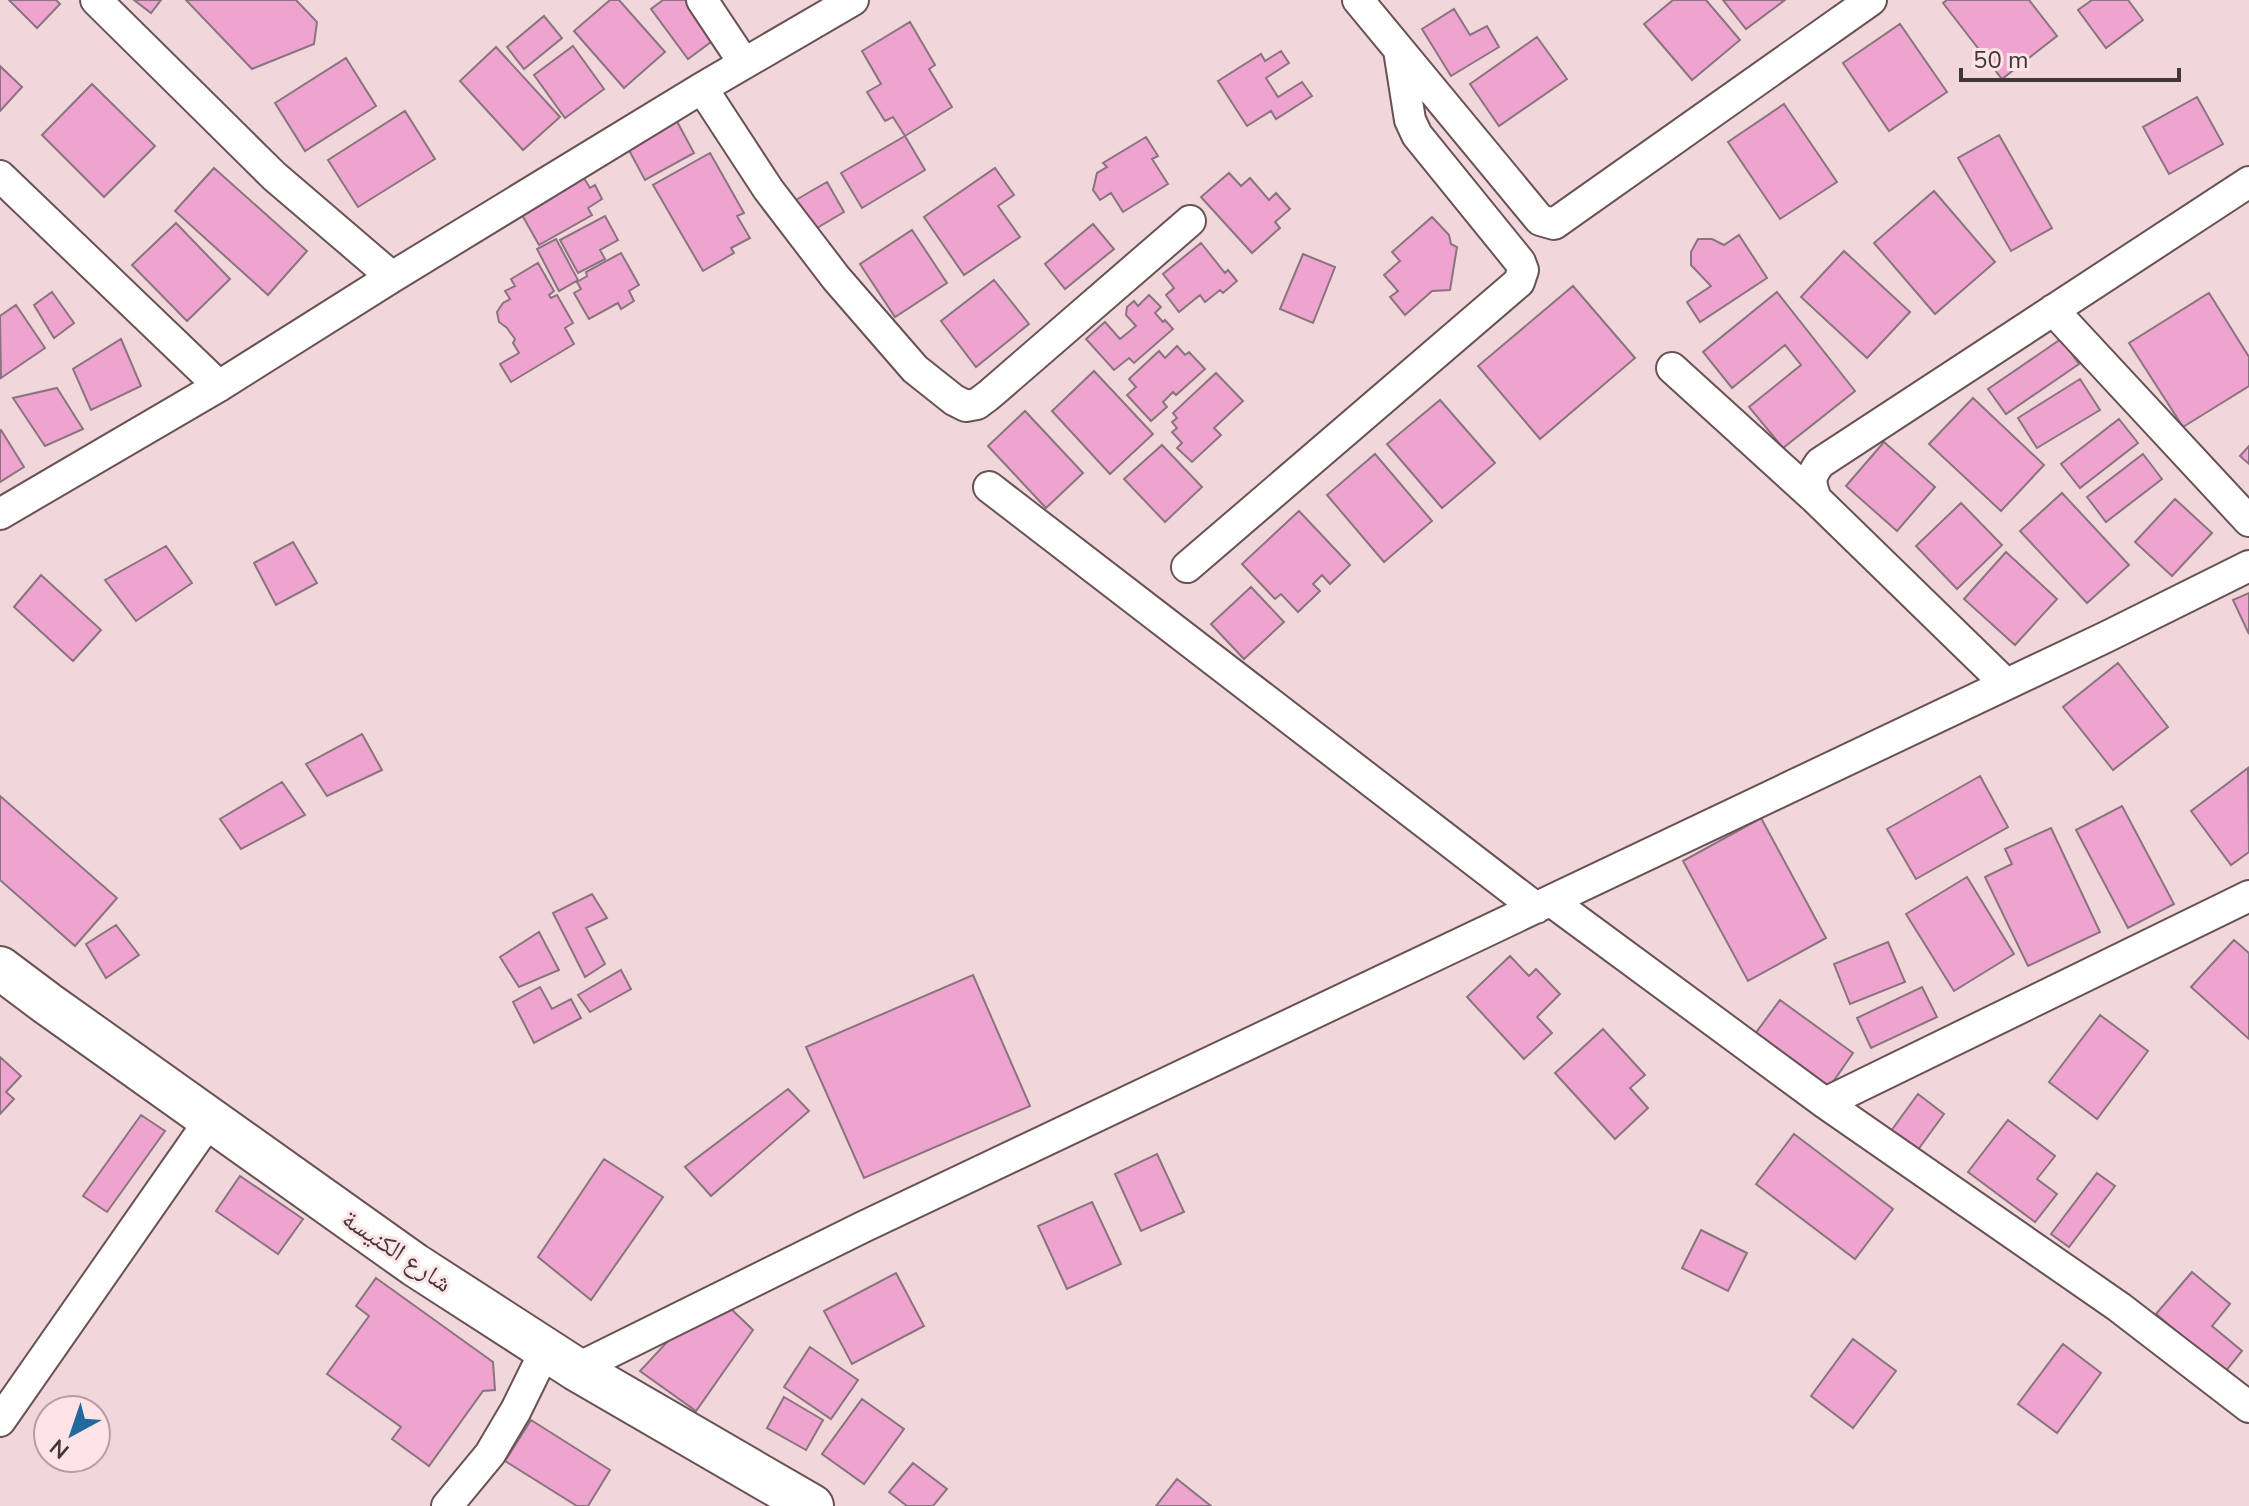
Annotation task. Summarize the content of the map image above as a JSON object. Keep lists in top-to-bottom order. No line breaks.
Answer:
{"streets":{"main road":["شارع الكنيسة"]},"scale_bar":"50 m","north":"bottom left"}
